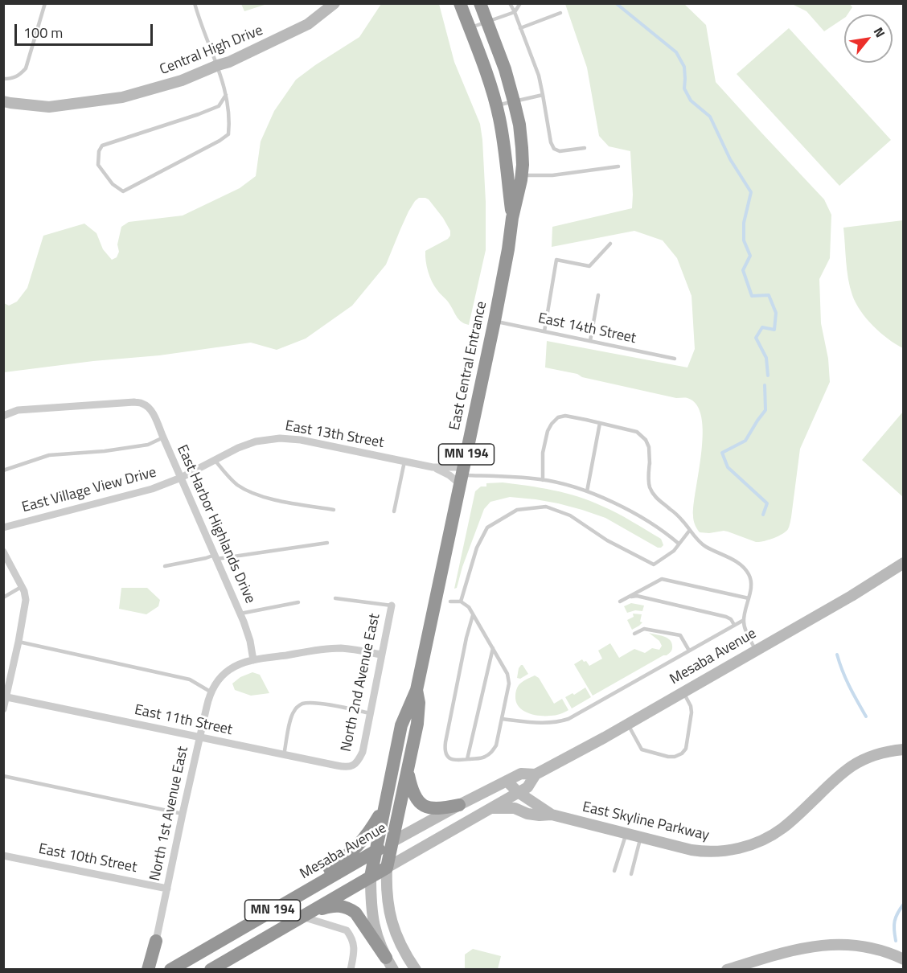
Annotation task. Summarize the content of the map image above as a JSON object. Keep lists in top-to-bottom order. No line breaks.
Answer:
{"streets":{"highway":["East Central Entrance","MN 194","Mesaba Avenue"],"main road":["Central High Drive","East Skyline Parkway"],"street":["East 13th Street","East Village View Drive","East Harbor Highlands Drive","North 2nd Avenue East","East 11th Street","North 1st Avenue East","East 10th Street"],"lane":["East 14th Street"]},"crossings":[["East 14th Street","East Central Entrance"],["East Central Entrance","East 13th Street"],["East Central Entrance","MN 194"],["East Central Entrance","Mesaba Avenue"],["East 13th Street","East Village View Drive"],["East 13th Street","East Harbor Highlands Drive"],["MN 194","Mesaba Avenue"],["East Village View Drive","East Harbor Highlands Drive"],["Mesaba Avenue","East Skyline Parkway"],["North 2nd Avenue East","East 11th Street"],["East 11th Street","North 1st Avenue East"],["North 1st Avenue East","East 10th Street"]],"scale_bar":"100 m","north":"top right"}
